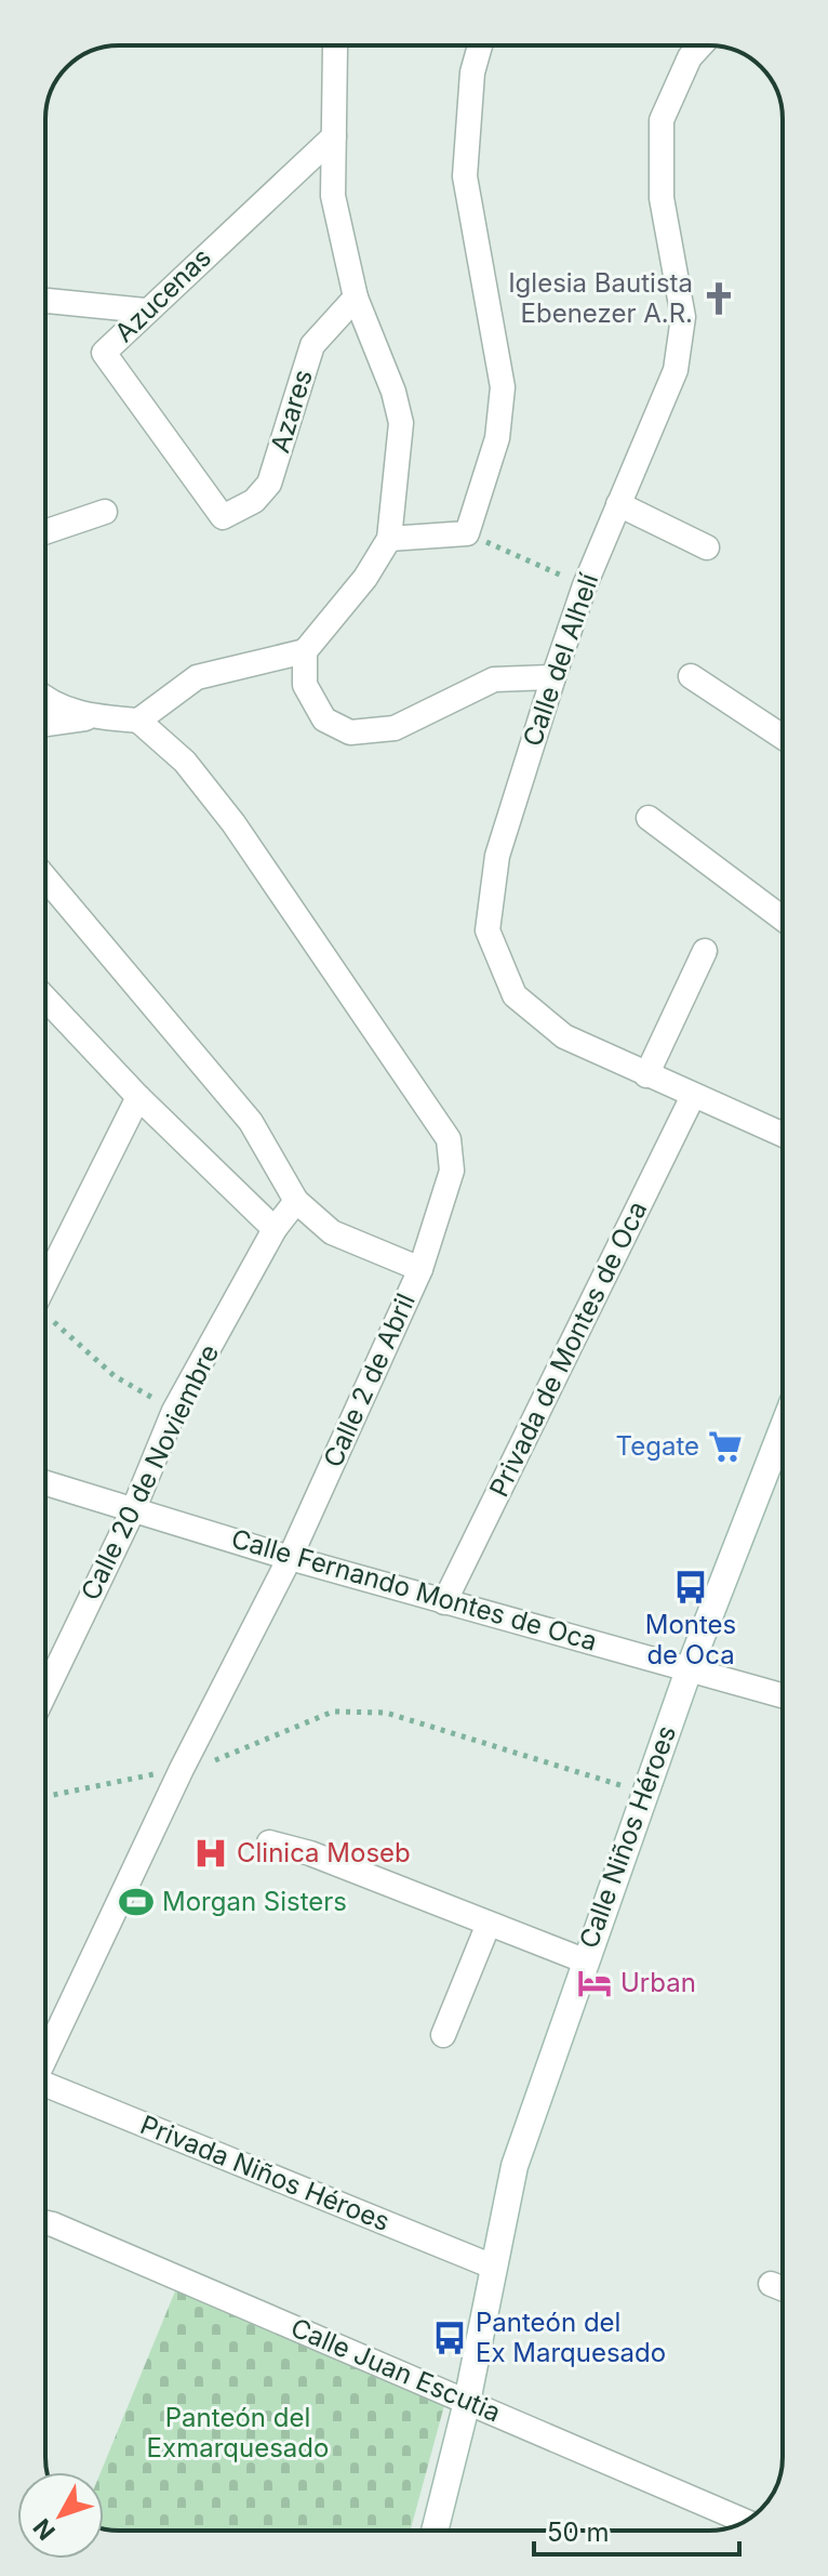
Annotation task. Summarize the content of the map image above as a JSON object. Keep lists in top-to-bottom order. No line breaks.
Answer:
{"streets":{"main road":["Calle Niños Héroes"],"street":["Azucenas","Azares","Calle del Alhelí","Privada de Montes de Oca","Calle 2 de Abril","Calle 20 de Noviembre","Calle Fernando Montes de Oca","Privada Niños Héroes","Calle Juan Escutia"]},"crossings":[["Azucenas","Azares"],["Calle del Alhelí","Privada de Montes de Oca"],["Privada de Montes de Oca","Calle Fernando Montes de Oca"],["Calle 2 de Abril","Calle Fernando Montes de Oca"],["Calle 20 de Noviembre","Calle Fernando Montes de Oca"],["Calle Fernando Montes de Oca","Calle Niños Héroes"],["Calle Niños Héroes","Privada Niños Héroes"],["Calle Niños Héroes","Calle Juan Escutia"]],"parks":["Panteón del Exmarquesado"],"places":{"church":["Iglesia Bautista Ebenezer A.R."],"supermarket":["Tegate"],"bus stop":["Montes de Oca","Panteón del Ex Marquesado"],"hospital":["Clinica Moseb"],"sports":["Morgan Sisters"],"hotel":["Urban"]},"scale_bar":"50 m","north":"bottom left"}
